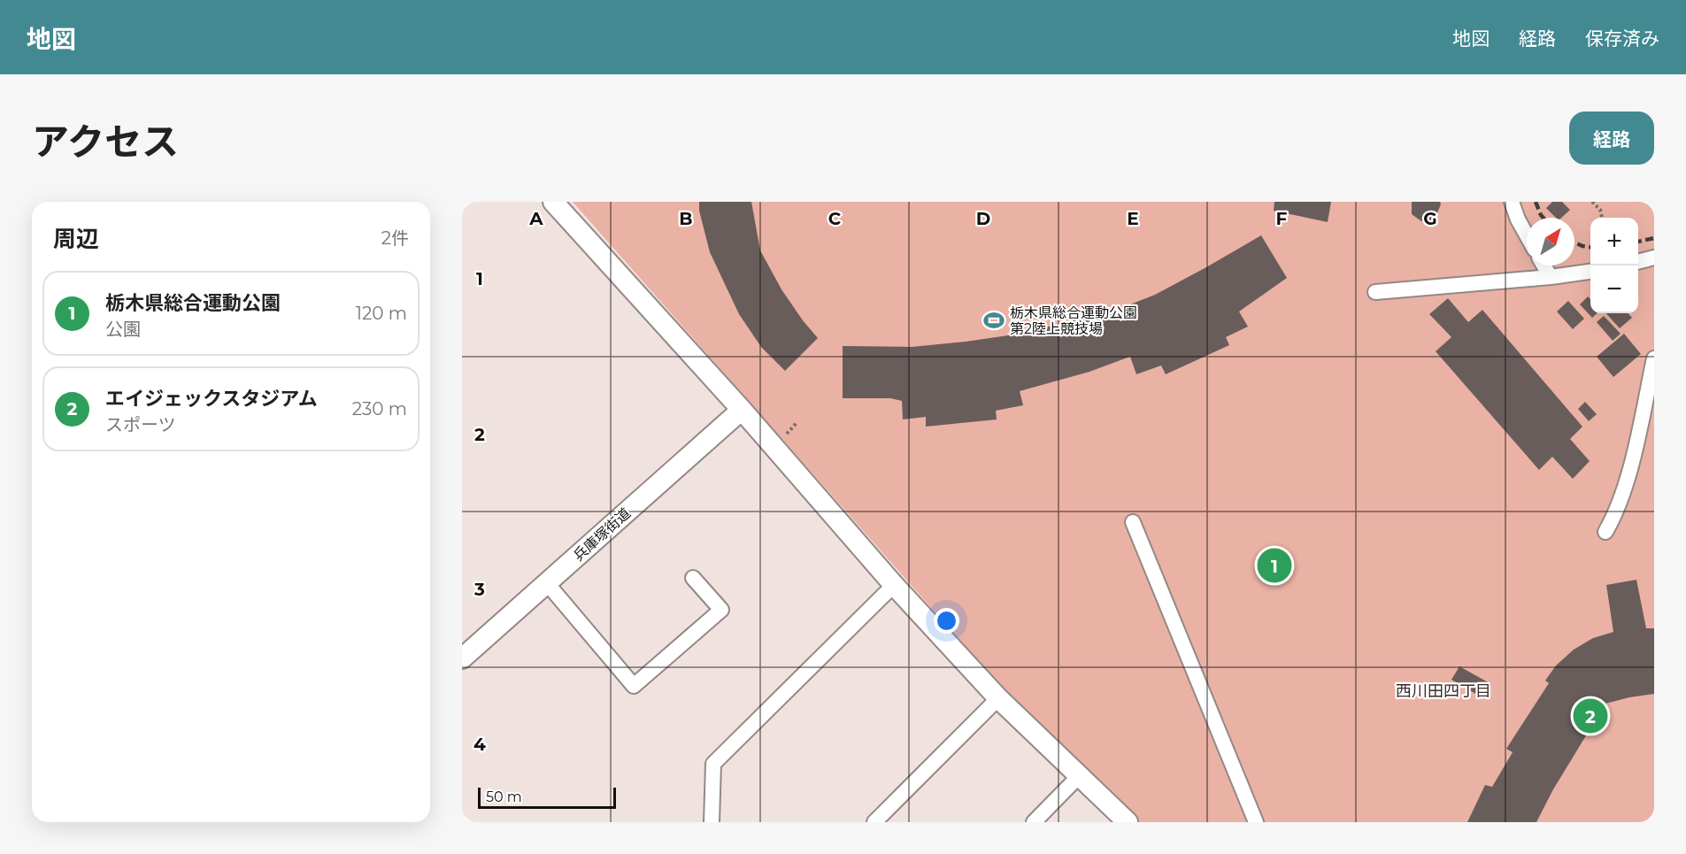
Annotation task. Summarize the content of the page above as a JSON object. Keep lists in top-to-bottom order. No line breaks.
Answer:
{"streets":{"street":["兵庫塚街道"]},"districts":["西川田四丁目"],"places":{"sports":["栃木県総合運動公園 第2陸上競技場"]},"scale_bar":"50 m","north":"top right","page":{"header":"地図","nav":["地図","経路","保存済み"],"title":"アクセス","buttons":"経路","heading":["周辺","2件"],"map_buttons":["+","−"],"list":[{"mark":"1","name":"栃木県総合運動公園","note":"公園","value":"120 m"},{"mark":"2","name":"エイジェックスタジアム","note":"スポーツ","value":"230 m"}],"pins":["1","2"],"scale":"50 m"},"grid":{"columns":["A","B","C","D","E","F","G"],"rows":["1","2","3","4"]}}
